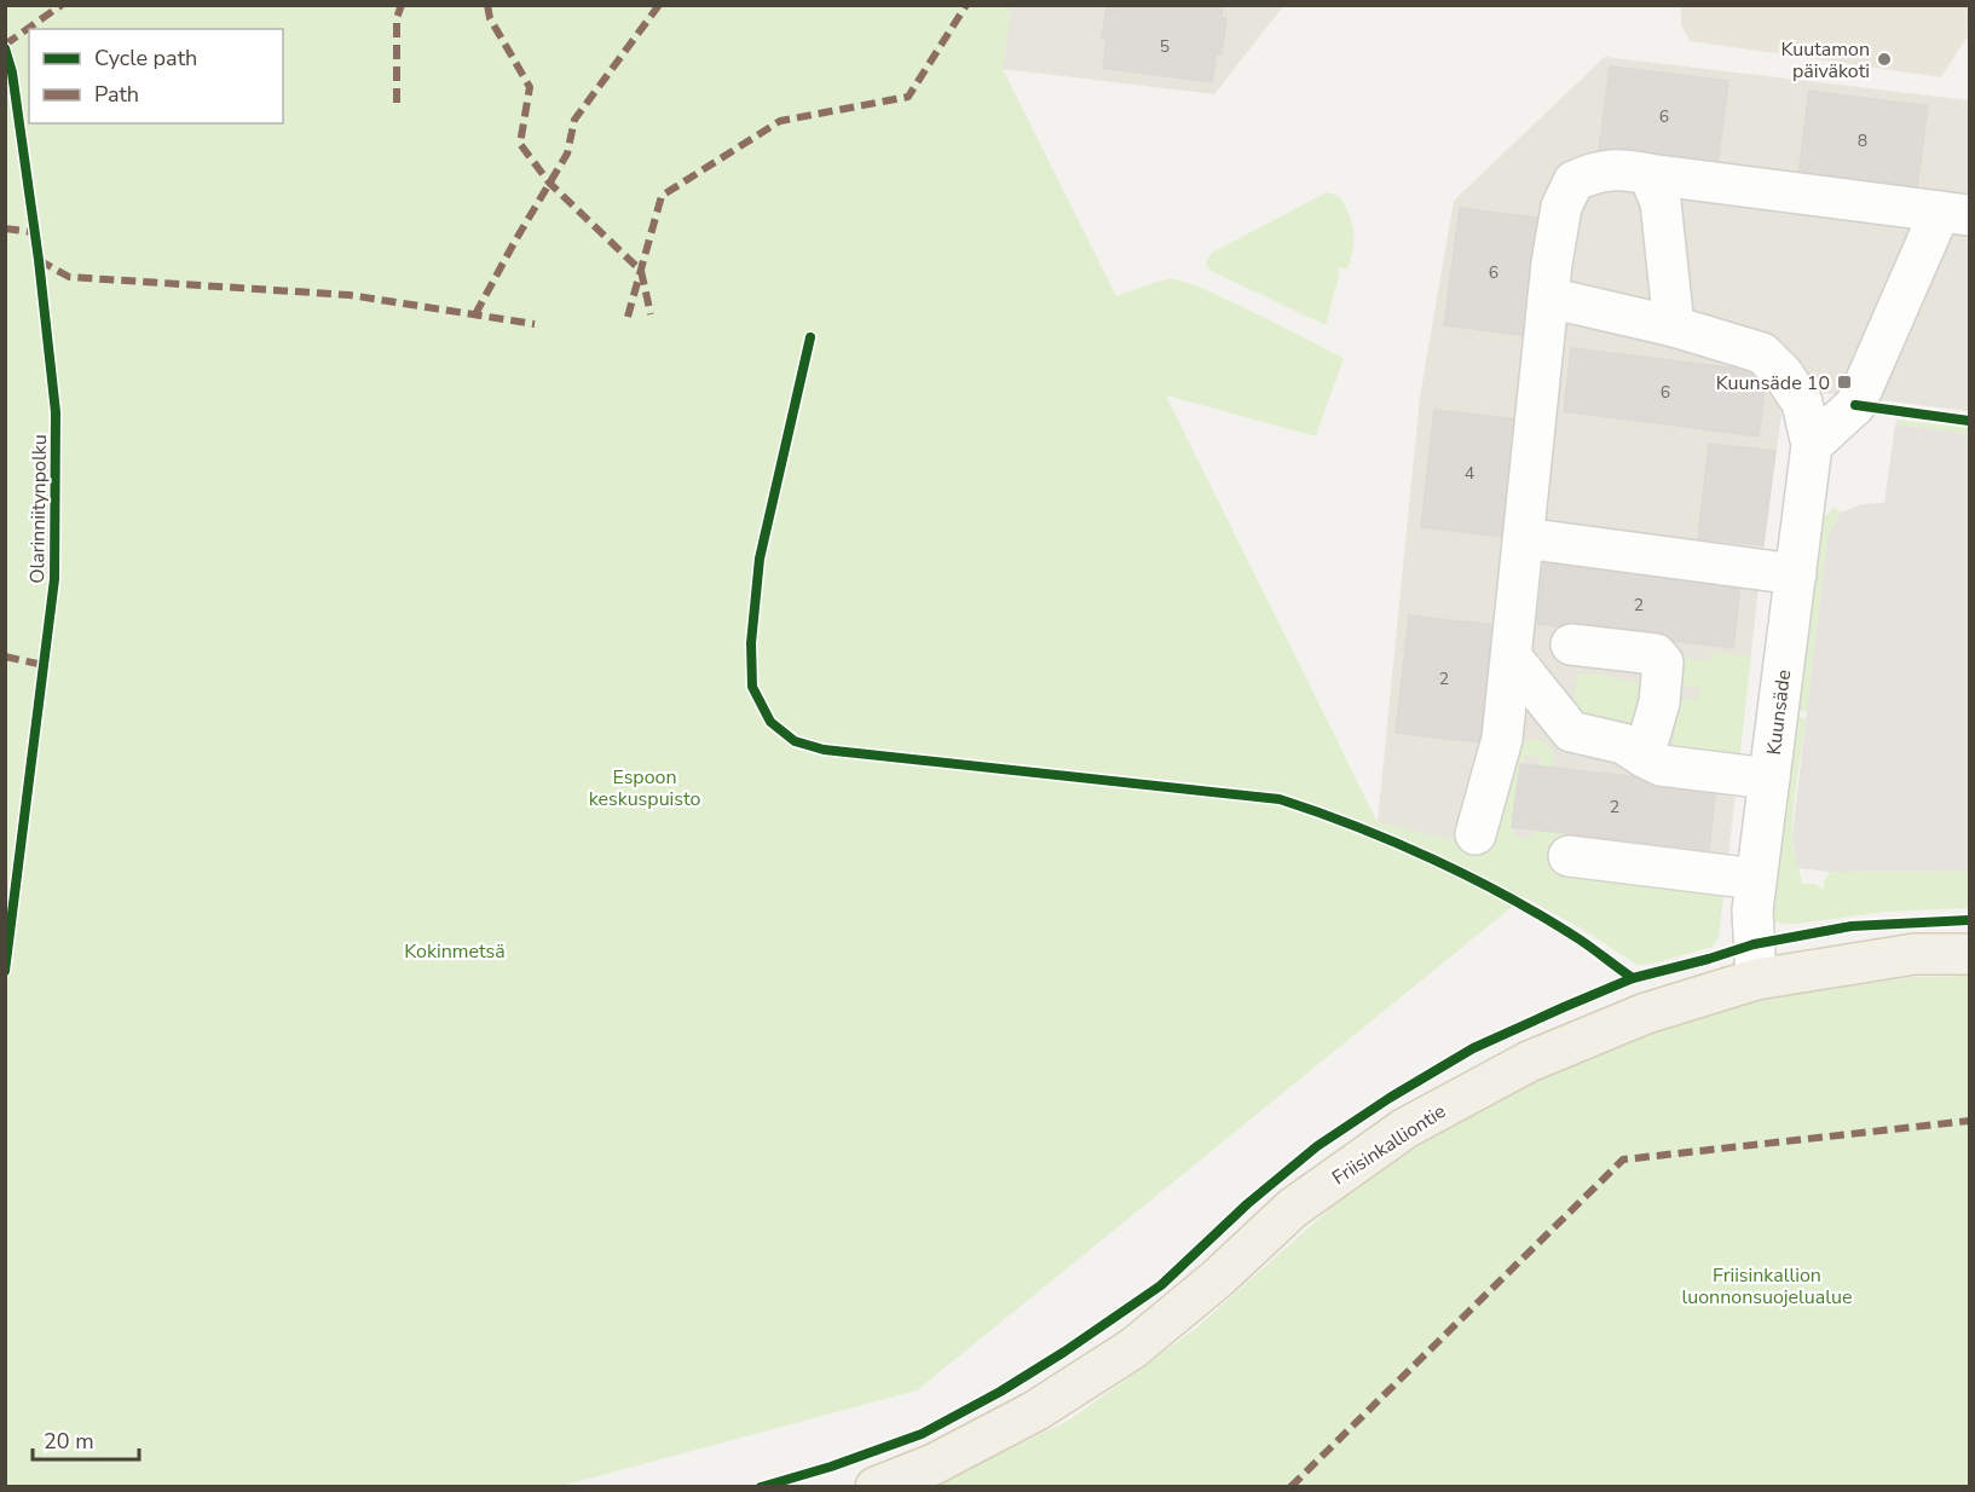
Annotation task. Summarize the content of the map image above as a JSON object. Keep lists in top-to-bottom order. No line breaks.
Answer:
{"streets":{"main road":["Friisinkalliontie"],"street":["Kuunsäde"],"cycle path":["Olarinniitynpolku"]},"crossings":[["Kuunsäde","Friisinkalliontie"]],"parks":["Espoon keskuspuisto","Kokinmetsä","Friisinkallion luonnonsuojelualue"],"places":{"other":["Kuutamon päiväkoti"],"transit":["Kuunsäde 10"]},"house_numbers":["5","6","8","6","6","4","2","2","2"],"legend":["Cycle path","Path"],"scale_bar":"20 m"}
